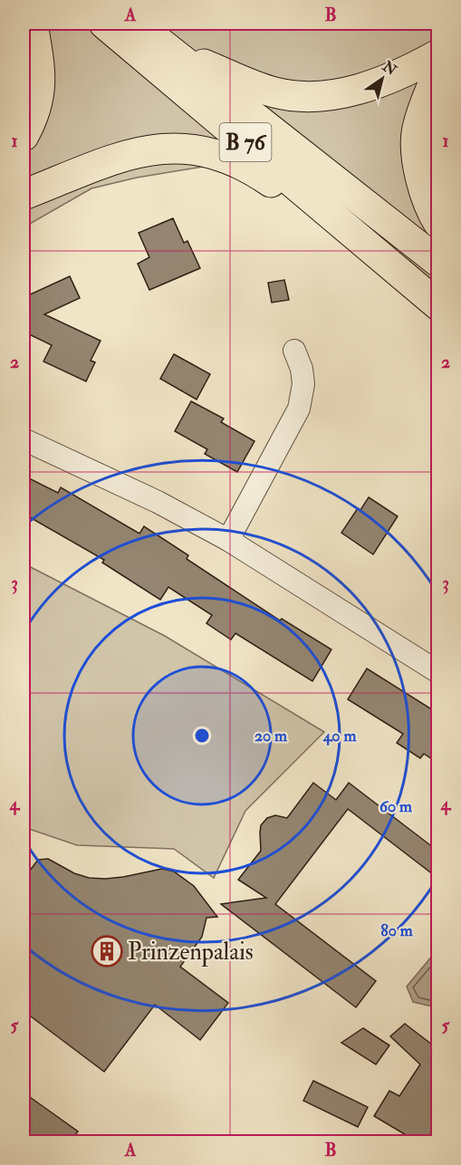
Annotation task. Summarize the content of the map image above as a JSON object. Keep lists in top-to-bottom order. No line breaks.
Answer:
{"streets":{"highway":["B 76"]},"places":{"building":["Prinzenpalais"]},"north":"top right","grid":{"columns":["A","B"],"rows":["1","2","3","4","5"]},"rings":["20 m","40 m","60 m","80 m"]}
